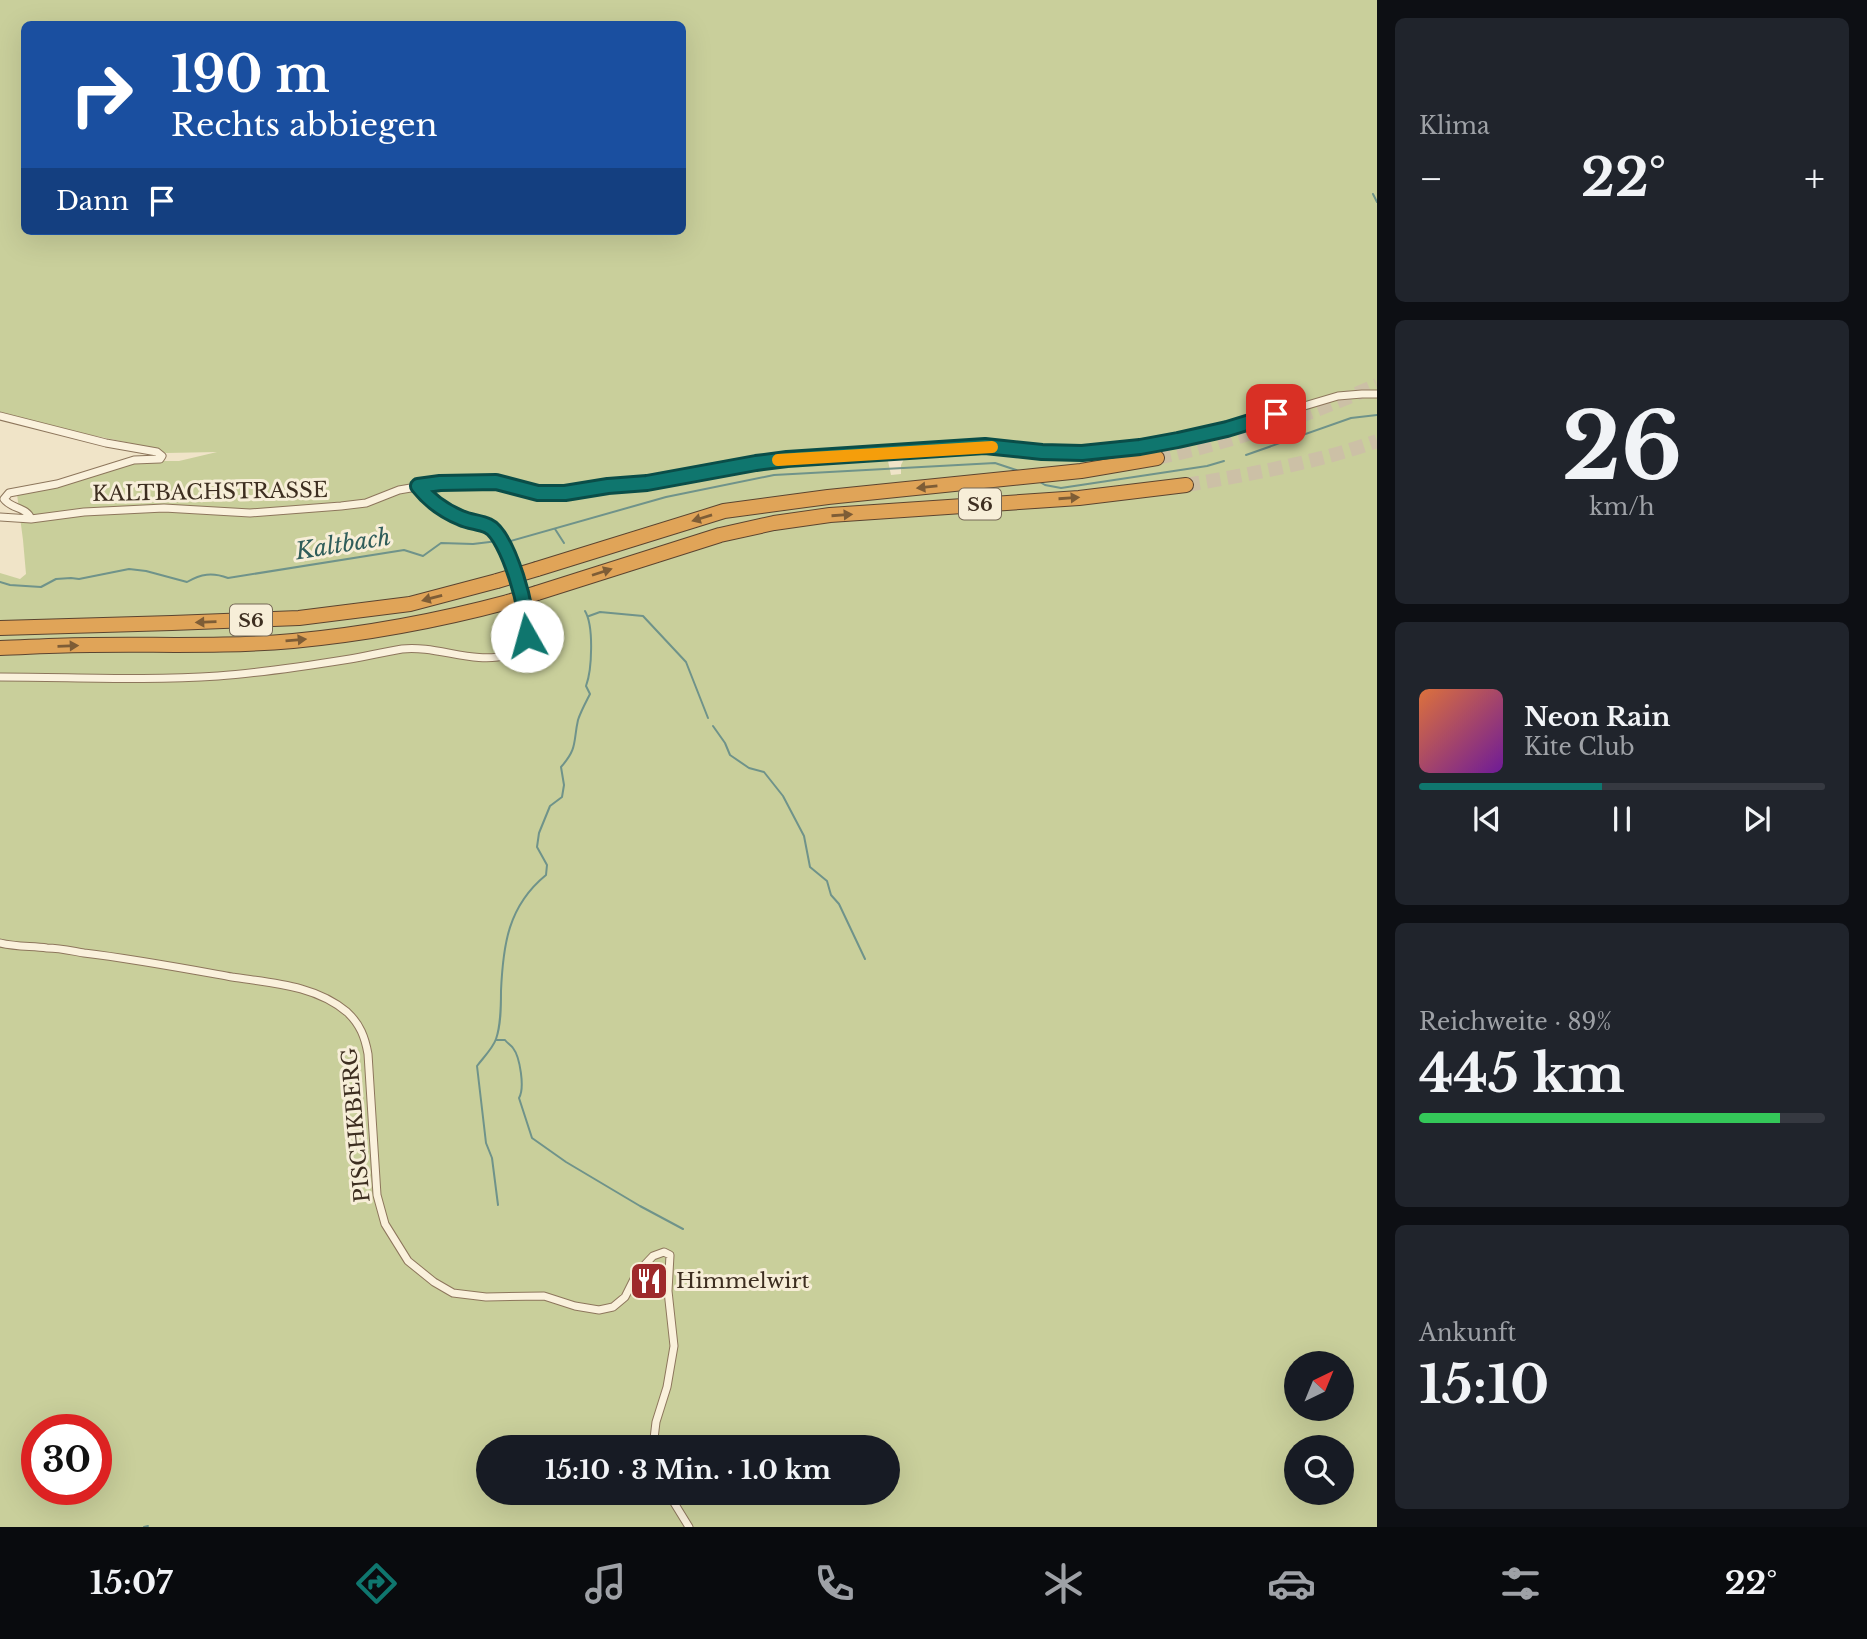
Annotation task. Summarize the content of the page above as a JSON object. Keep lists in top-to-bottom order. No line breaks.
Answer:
{"streets":{"highway":["S6"],"street":["KALTBACHSTRASSE","PISCHKBERG"]},"water":["Kaltbach"],"places":{"restaurant":["Himmelwirt"]},"north":"top right","page":{"tile":["Klima",["26","km/h"],["Reichweite · 89%","445 km"],["Ankunft","15:10"]],"turn":["190 m","Rechts abbiegen"],"heat":["−","22°","+"],"then":"Dann","song":["Neon Rain","Kite Club"],"limit":"30","trip":"15:10 · 3 Min. · 1.0 km","tabs":["15:07","22°"]}}
